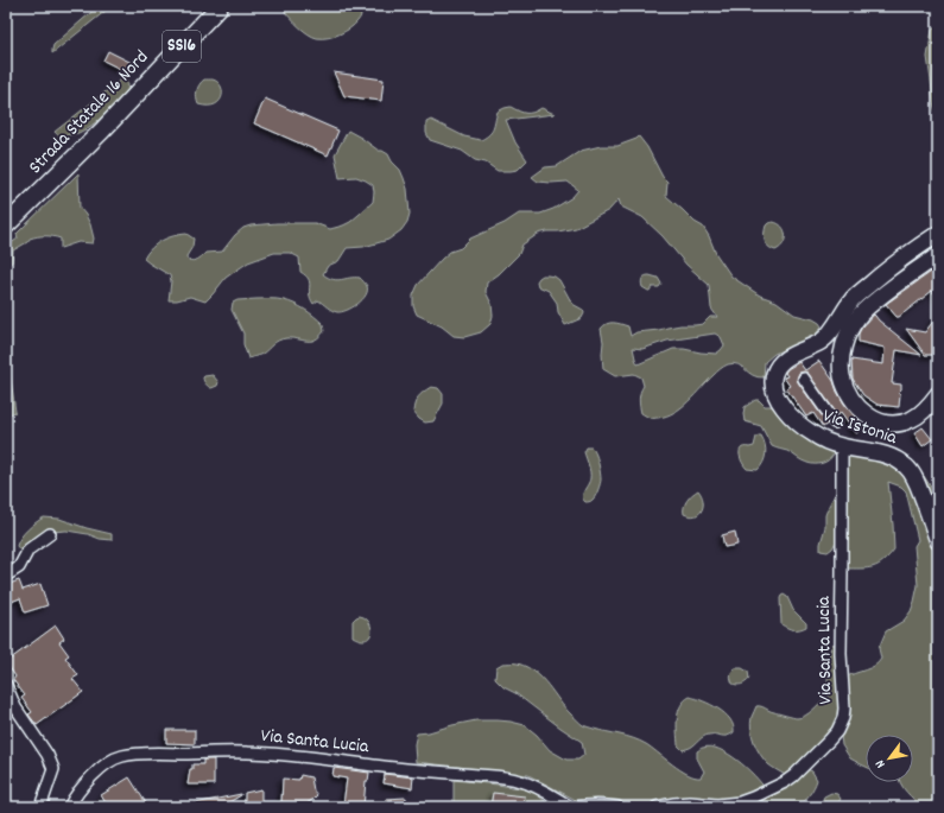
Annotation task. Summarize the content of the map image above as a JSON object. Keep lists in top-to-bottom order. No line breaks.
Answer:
{"streets":{"main road":["SS16","Strada Statale 16 Nord"],"street":["Via Istonia","Via Santa Lucia"]},"crossings":[["Via Istonia","Via Santa Lucia"]],"north":"bottom left"}
